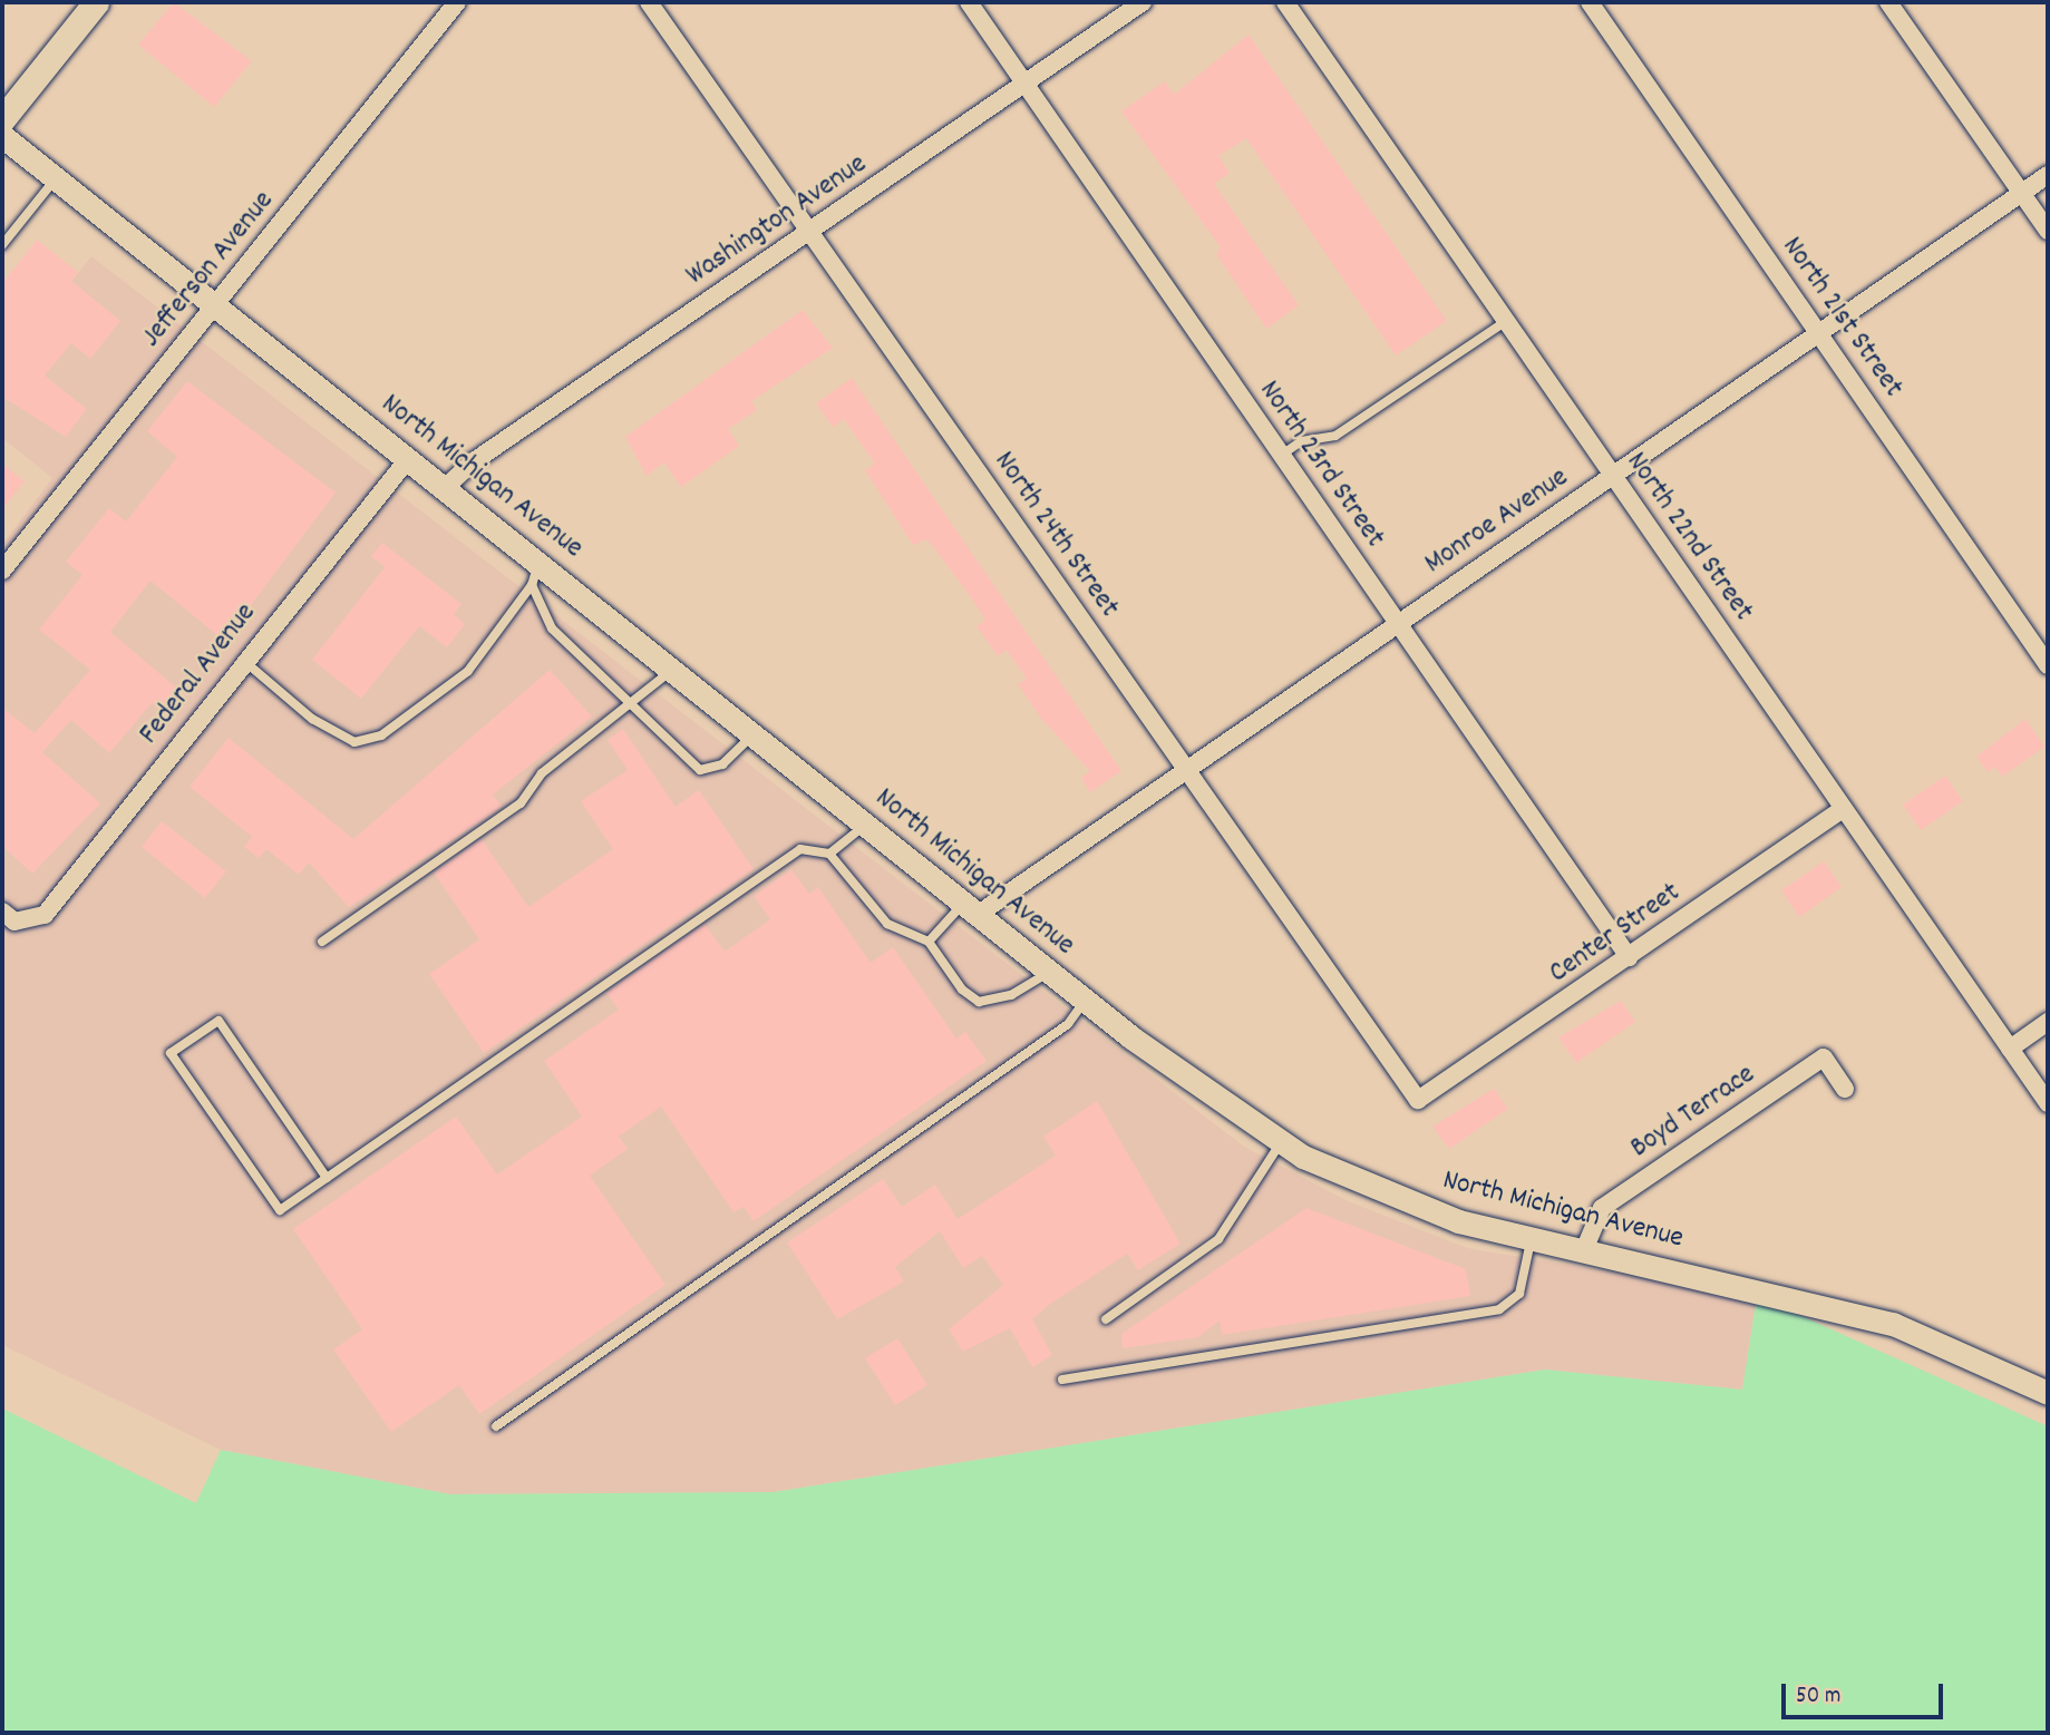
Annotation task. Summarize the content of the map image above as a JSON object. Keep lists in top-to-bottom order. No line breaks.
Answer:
{"streets":{"street":["Washington Avenue","Jefferson Avenue","North 21st Street","North 23rd Street","North Michigan Avenue","Monroe Avenue","North 24th Street","North 22nd Street","Federal Avenue","Center Street","Boyd Terrace"]},"crossings":[["Washington Avenue","North 23rd Street"],["Washington Avenue","North Michigan Avenue"],["Washington Avenue","North 24th Street"],["Jefferson Avenue","North Michigan Avenue"],["North 21st Street","Monroe Avenue"],["North 23rd Street","Monroe Avenue"],["North 23rd Street","Center Street"],["North Michigan Avenue","Monroe Avenue"],["North Michigan Avenue","Federal Avenue"],["North Michigan Avenue","Boyd Terrace"],["Monroe Avenue","North 24th Street"],["Monroe Avenue","North 22nd Street"],["North 24th Street","Center Street"],["North 22nd Street","Center Street"]],"scale_bar":"50 m"}
